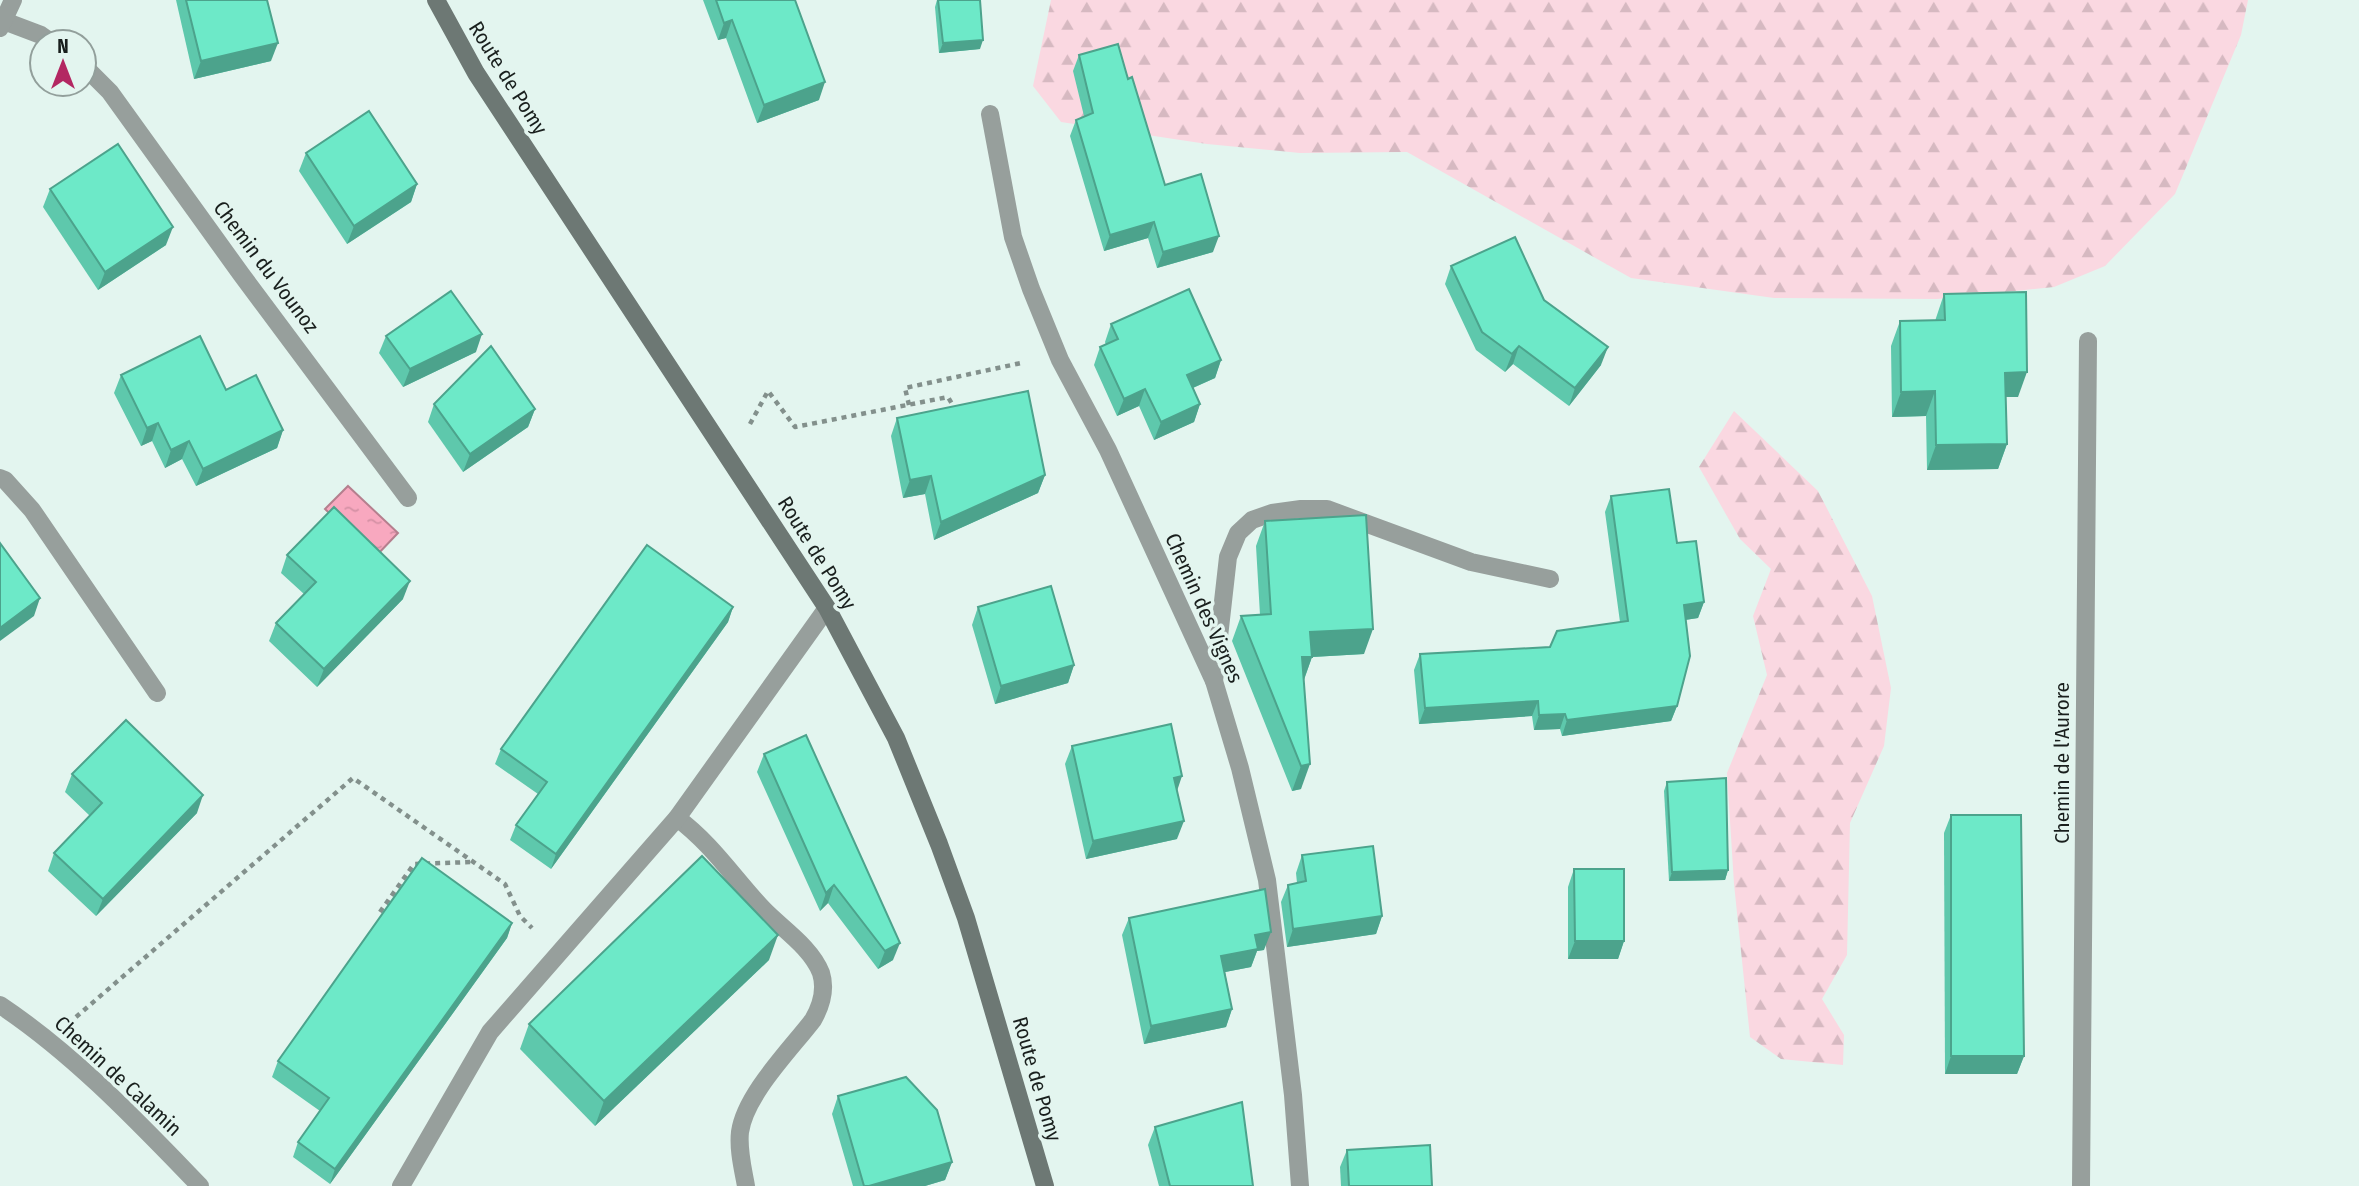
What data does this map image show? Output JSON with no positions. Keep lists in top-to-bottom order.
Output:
{
  "streets": {
    "main road": ["Route de Pomy"],
    "street": [
      "Chemin du Vounoz",
      "Chemin des Vignes",
      "Chemin de l'Aurore",
      "Chemin de Calamin"
    ]
  },
  "north": "top"
}
